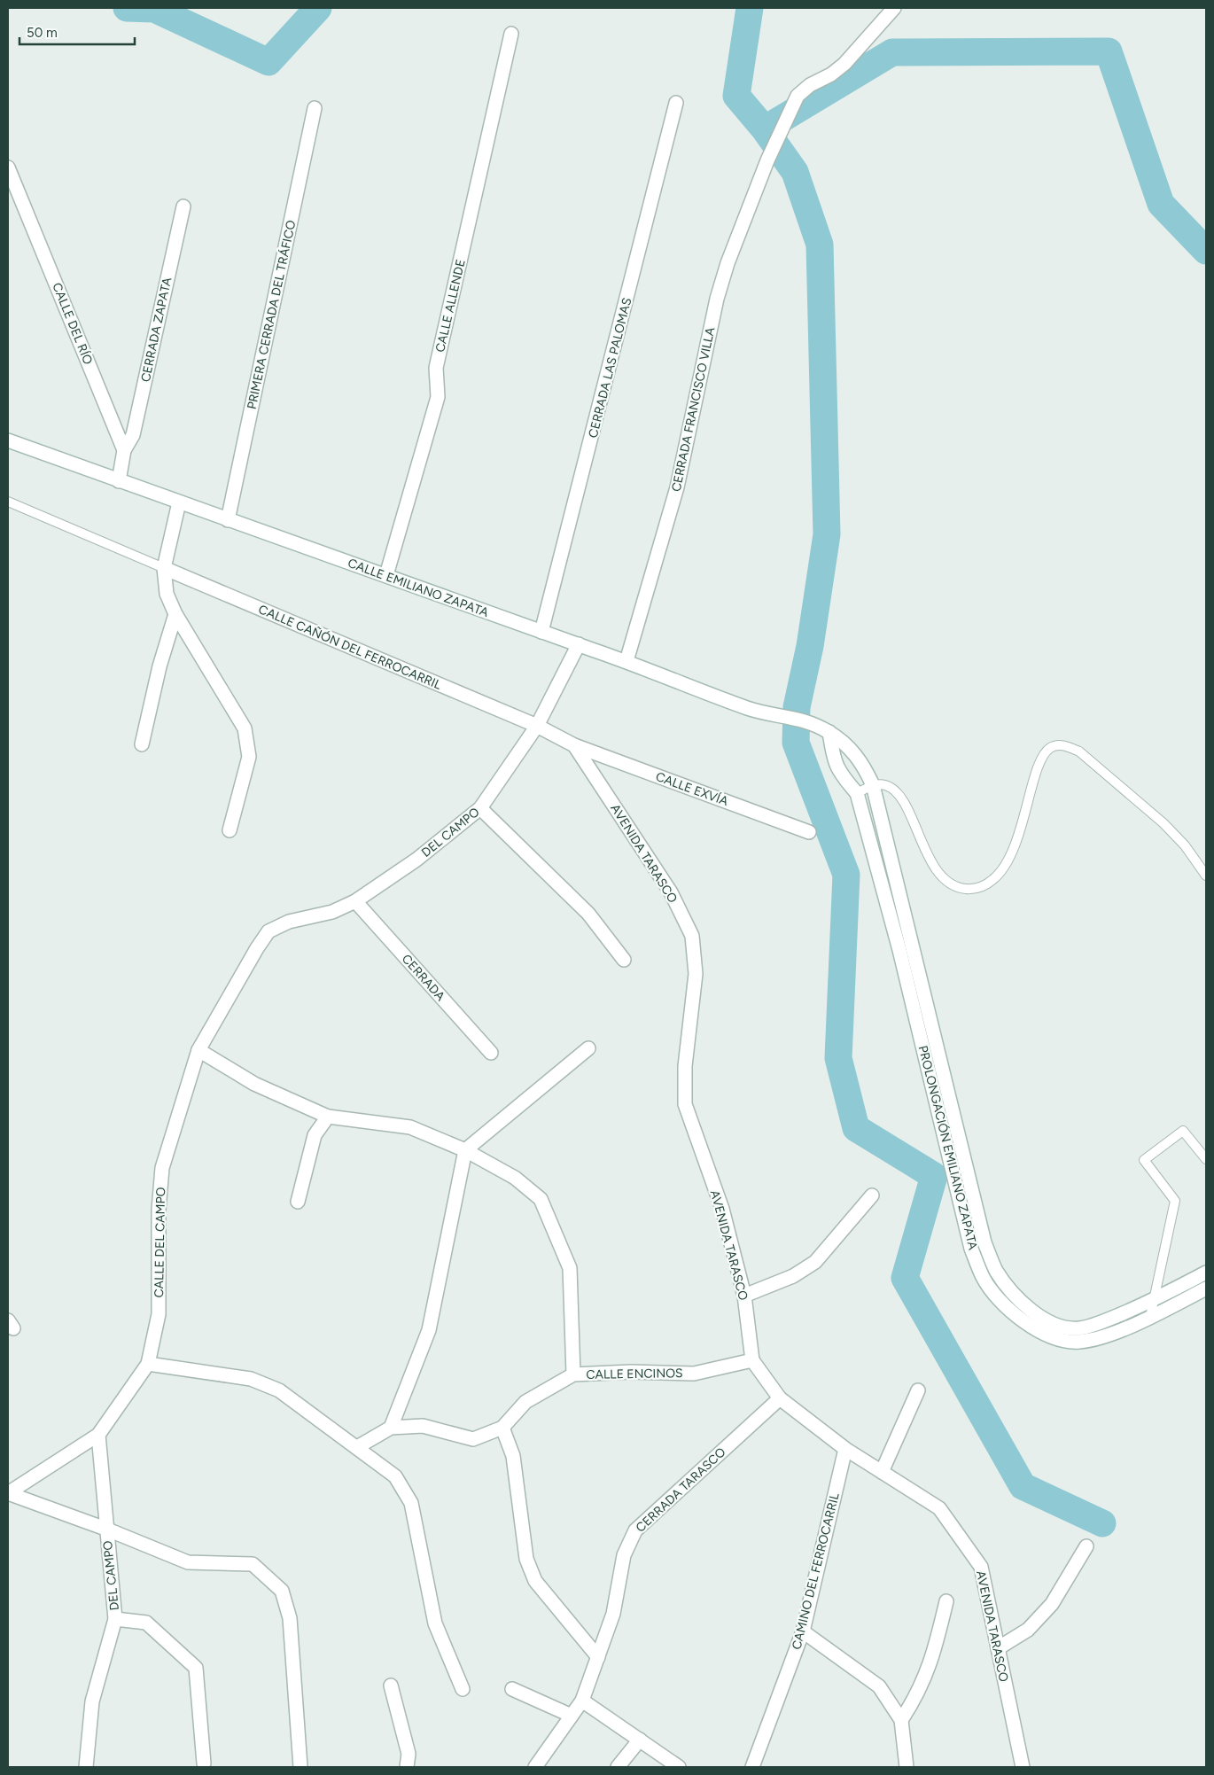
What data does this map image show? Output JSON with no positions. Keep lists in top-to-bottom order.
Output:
{
  "streets": {
    "street": [
      "CALLE ALLENDE",
      "PRIMERA CERRADA DEL TRÁFICO",
      "CALLE DEL RÍO",
      "CERRADA ZAPATA",
      "CERRADA LAS PALOMAS",
      "CERRADA FRANCISCO VILLA",
      "CALLE EMILIANO ZAPATA",
      "CALLE CAÑÓN DEL FERROCARRIL",
      "CALLE EXVÍA",
      "DEL CAMPO",
      "AVENIDA TARASCO",
      "CERRADA",
      "PROLONGACIÓN EMILIANO ZAPATA",
      "CALLE DEL CAMPO",
      "CALLE ENCINOS",
      "CERRADA TARASCO",
      "CAMINO DEL FERROCARRIL"
    ]
  },
  "crossings": [
    ["CALLE ALLENDE", "CALLE EMILIANO ZAPATA"],
    ["PRIMERA CERRADA DEL TRÁFICO", "CALLE EMILIANO ZAPATA"],
    ["CALLE DEL RÍO", "CERRADA ZAPATA"],
    ["CERRADA LAS PALOMAS", "CALLE EMILIANO ZAPATA"],
    ["CERRADA FRANCISCO VILLA", "CALLE EMILIANO ZAPATA"],
    ["CALLE EMILIANO ZAPATA", "DEL CAMPO"],
    ["CALLE EMILIANO ZAPATA", "PROLONGACIÓN EMILIANO ZAPATA"],
    ["CALLE CAÑÓN DEL FERROCARRIL", "DEL CAMPO"],
    ["CALLE CAÑÓN DEL FERROCARRIL", "AVENIDA TARASCO"],
    ["CALLE EXVÍA", "AVENIDA TARASCO"],
    ["DEL CAMPO", "AVENIDA TARASCO"],
    ["DEL CAMPO", "CERRADA"],
    ["DEL CAMPO", "CALLE DEL CAMPO"],
    ["AVENIDA TARASCO", "CALLE ENCINOS"],
    ["AVENIDA TARASCO", "CERRADA TARASCO"],
    ["AVENIDA TARASCO", "CAMINO DEL FERROCARRIL"]
  ],
  "scale_bar": "50 m"
}
